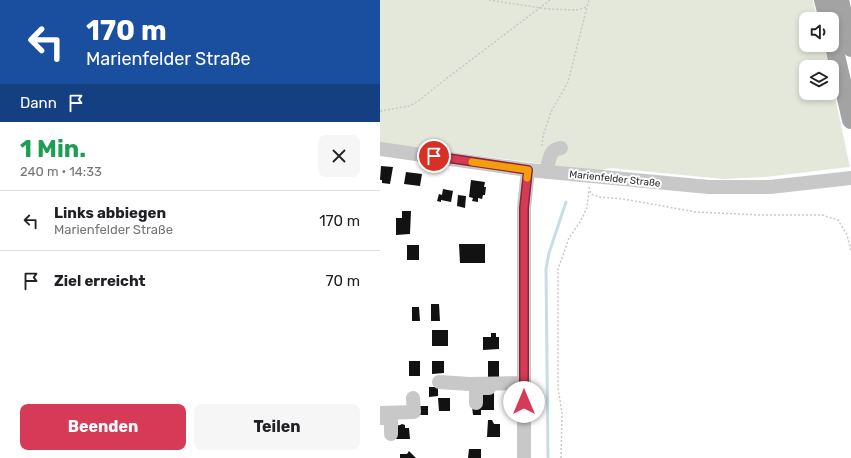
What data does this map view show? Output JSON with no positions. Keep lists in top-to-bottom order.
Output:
{
  "streets": {
    "street": ["Marienfelder Straße"]
  },
  "page": {
    "turn": ["170 m", "Marienfelder Straße"],
    "then": "Dann",
    "heading": ["1 Min.", "240 m · 14:33"],
    "list": [
      {
        "name": "Links abbiegen",
        "note": "Marienfelder Straße",
        "value": "170 m"
      },
      {
        "name": "Ziel erreicht",
        "value": "70 m"
      }
    ],
    "buttons": ["Beenden", "Teilen"]
  }
}
